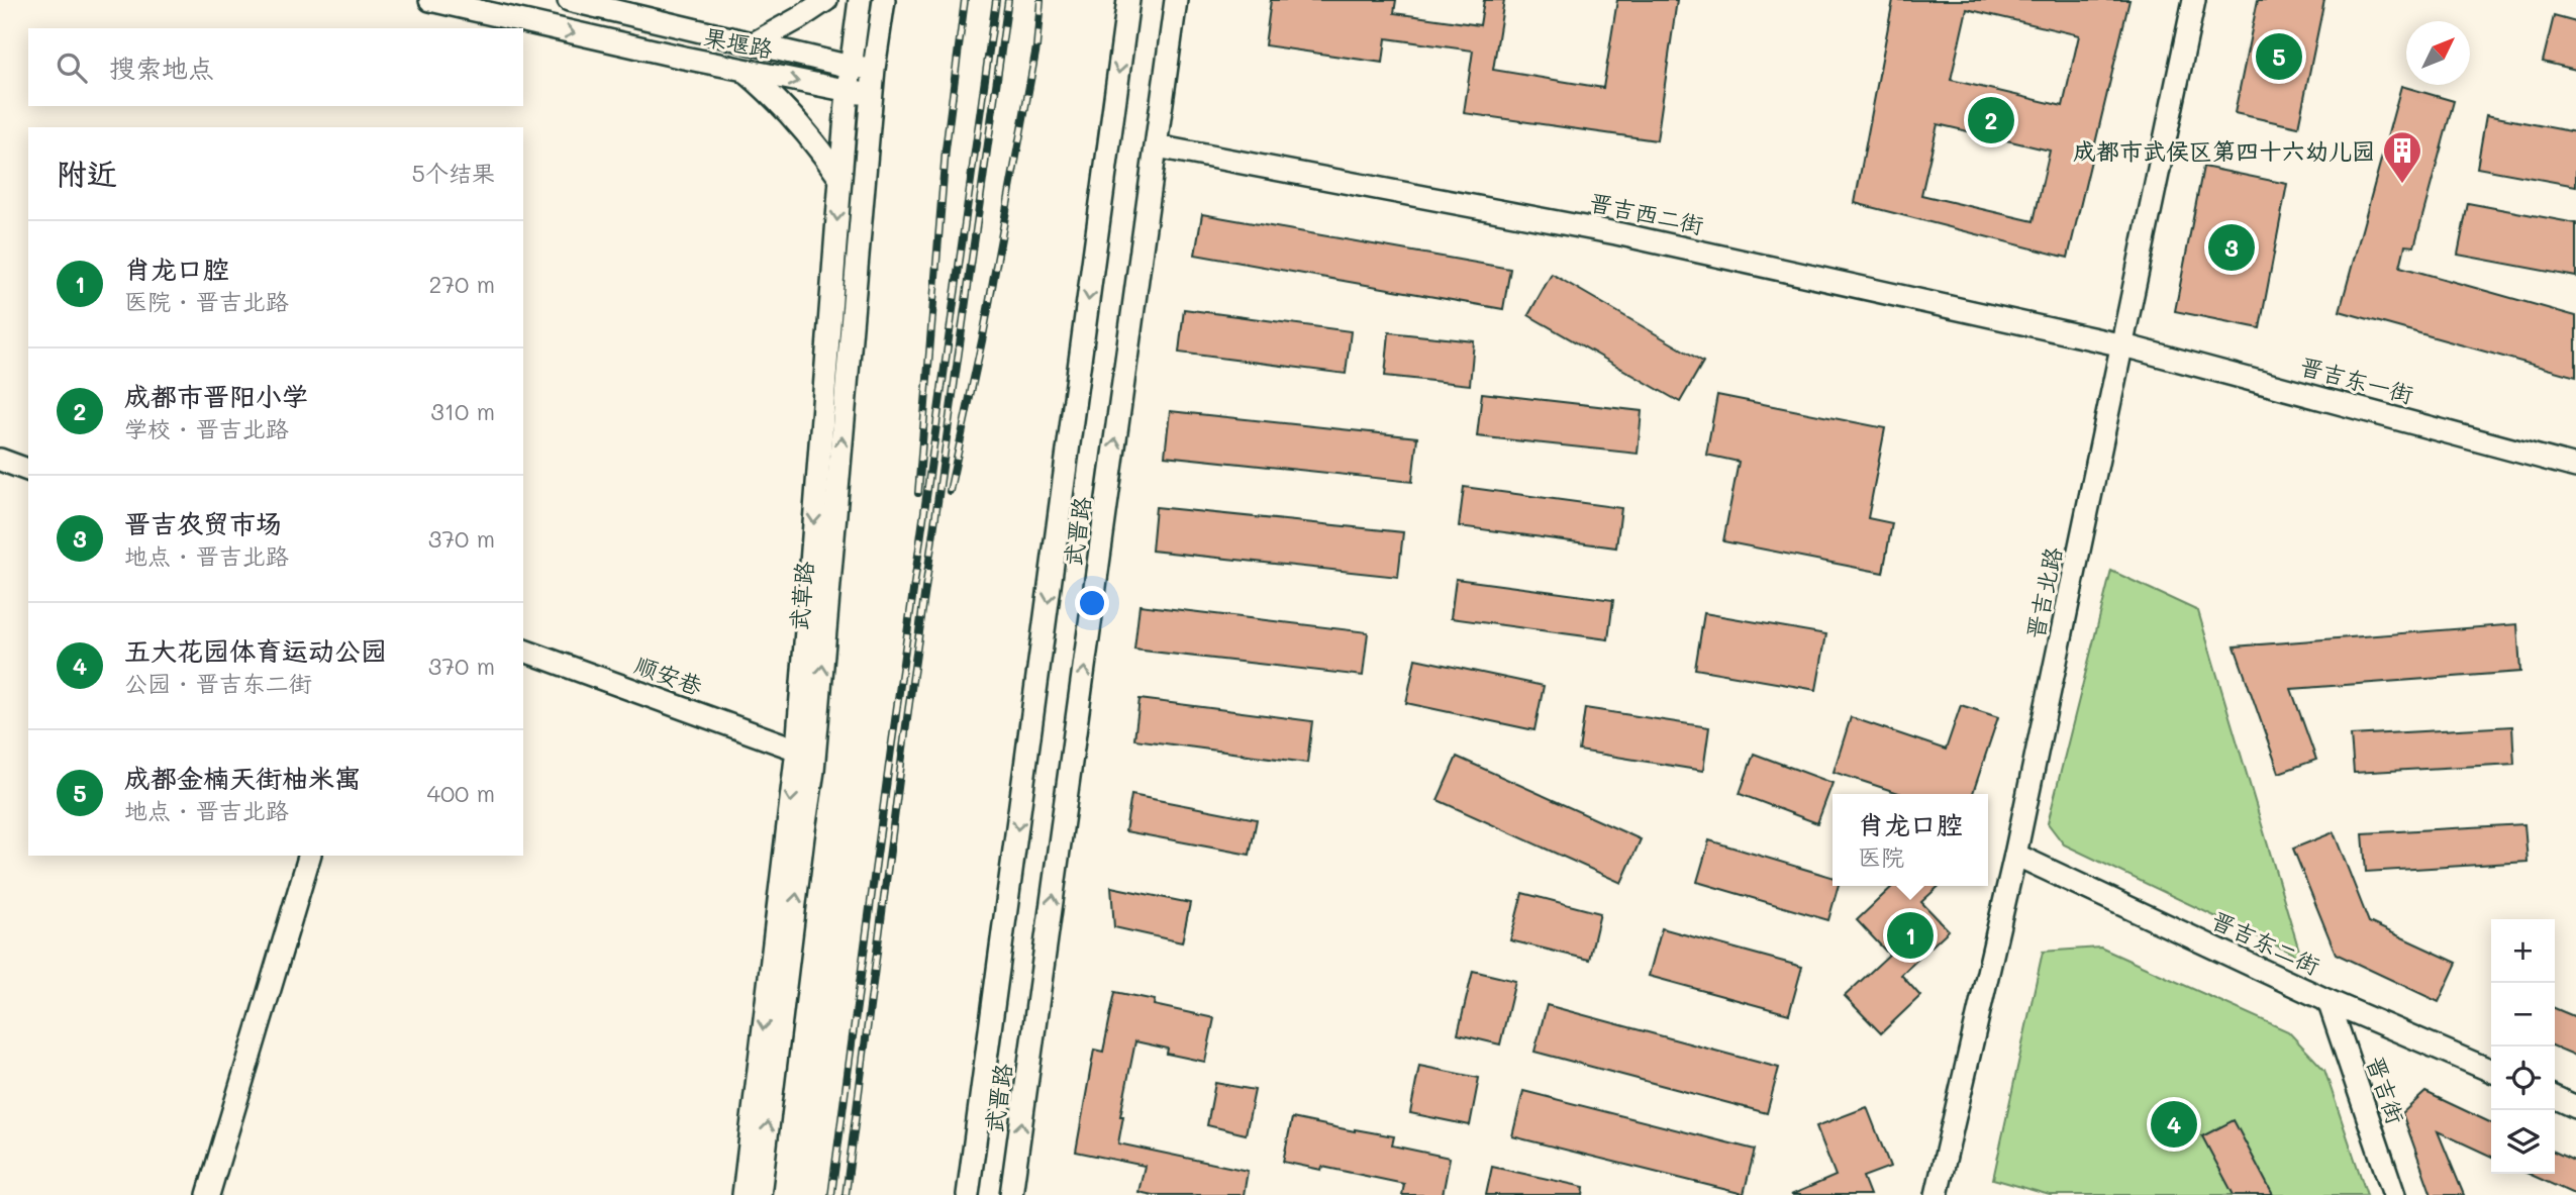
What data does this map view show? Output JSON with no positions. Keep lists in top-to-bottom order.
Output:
{
  "streets": {
    "street": [
      "果堰路",
      "晋吉西二街",
      "晋吉东一街",
      "武晋路",
      "晋吉北路",
      "武草路",
      "顺安巷",
      "晋吉东二街",
      "晋吉街"
    ]
  },
  "crossings": [
    ["果堰路", "武草路"],
    ["晋吉西二街", "晋吉东一街"],
    ["晋吉西二街", "武晋路"],
    ["晋吉西二街", "晋吉北路"],
    ["晋吉东一街", "晋吉北路"],
    ["晋吉北路", "晋吉东二街"],
    ["武草路", "顺安巷"],
    ["晋吉东二街", "晋吉街"]
  ],
  "places": {
    "building": ["成都市武侯区第四十六幼儿园"]
  },
  "north": "top right",
  "page": {
    "search": "搜索地点",
    "pins": [
      "5",
      "2",
      "3",
      "1",
      "4"
    ],
    "heading": ["附近", "5个结果"],
    "list": [
      {
        "mark": "1",
        "name": "肖龙口腔",
        "note": "医院 · 晋吉北路",
        "value": "270 m"
      },
      {
        "mark": "2",
        "name": "成都市晋阳小学",
        "note": "学校 · 晋吉北路",
        "value": "310 m"
      },
      {
        "mark": "3",
        "name": "晋吉农贸市场",
        "note": "地点 · 晋吉北路",
        "value": "370 m"
      },
      {
        "mark": "4",
        "name": "五大花园体育运动公园",
        "note": "公园 · 晋吉东二街",
        "value": "370 m"
      },
      {
        "mark": "5",
        "name": "成都金楠天街柚米寓",
        "note": "地点 · 晋吉北路",
        "value": "400 m"
      }
    ],
    "popup": ["肖龙口腔", "医院"],
    "map_buttons": ["+", "−"]
  }
}
